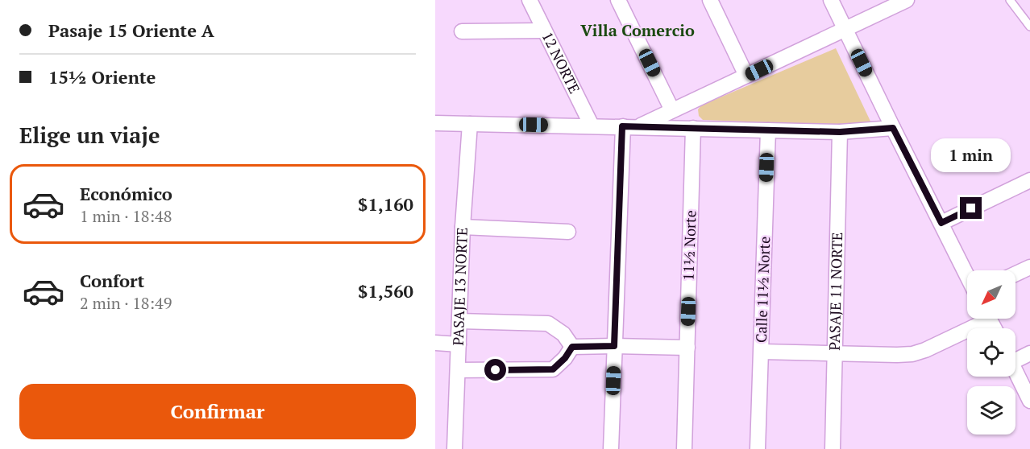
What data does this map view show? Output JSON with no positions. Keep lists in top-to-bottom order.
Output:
{
  "streets": {
    "street": [
      "12 NORTE",
      "11½ Norte",
      "PASAJE 13 NORTE",
      "Calle 11½ Norte",
      "PASAJE 11 NORTE"
    ]
  },
  "districts": ["Villa Comercio"],
  "north": "bottom left",
  "page": {
    "banner": ["Pasaje 15 Oriente A", "15½ Oriente"],
    "heading": "Elige un viaje",
    "bubble": "1 min",
    "list": [
      {
        "name": "Económico",
        "note": "1 min · 18:48",
        "value": "$1,160"
      },
      {
        "name": "Confort",
        "note": "2 min · 18:49",
        "value": "$1,560"
      }
    ],
    "buttons": "Confirmar"
  }
}
